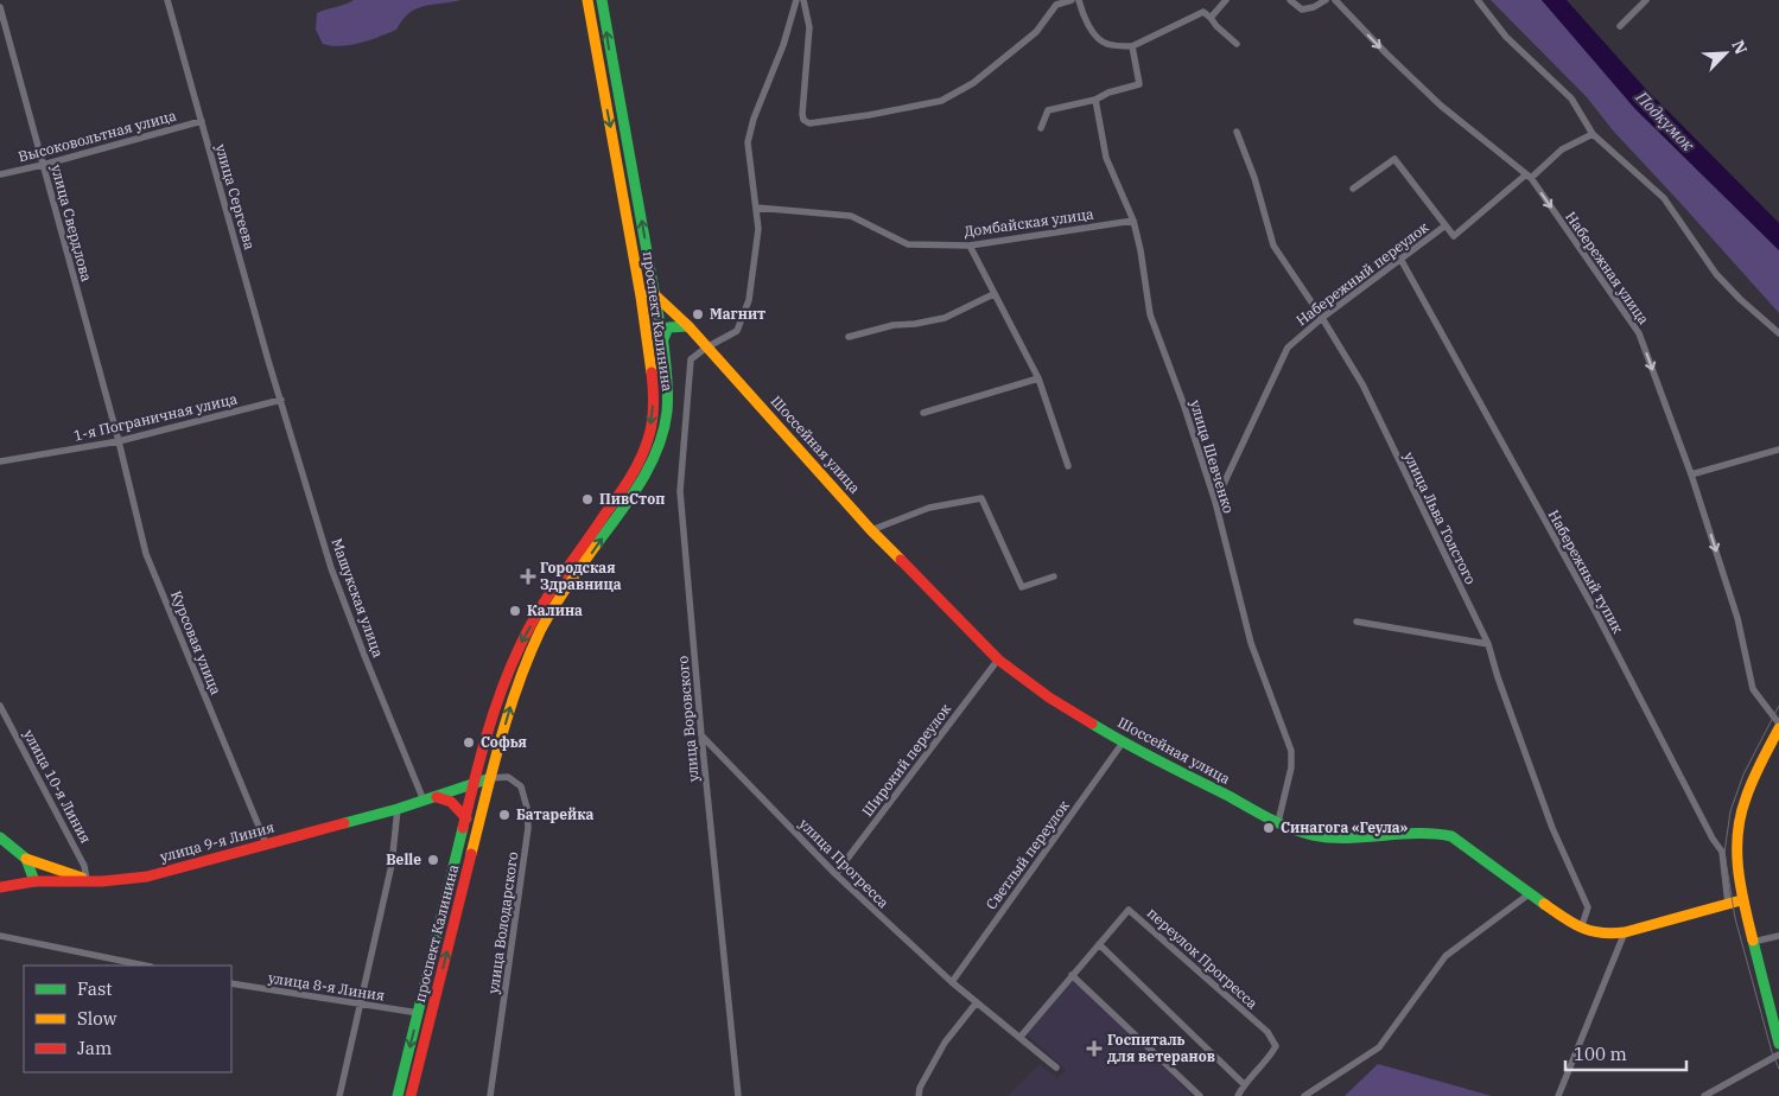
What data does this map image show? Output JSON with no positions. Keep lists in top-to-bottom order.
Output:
{
  "streets": {
    "main road": ["проспект Калинина", "Шоссейная улица", "улица 9-я Линия"],
    "street": [
      "Высоковольтная улица",
      "улица Сергеева",
      "улица Свердлова",
      "Домбайская улица",
      "Набережная улица",
      "Набережный переулок",
      "1-я Пограничная улица",
      "улица Шевченко",
      "улица Льва Толстого",
      "Набережный тупик",
      "Машукская улица",
      "Курсовая улица",
      "улица Воровского",
      "Широкий переулок",
      "улица 10-я Линия",
      "Светлый переулок",
      "улица Прогресса",
      "улица Володарского",
      "переулок Прогресса",
      "улица 8-я Линия"
    ]
  },
  "crossings": [
    ["Высоковольтная улица", "улица Сергеева"],
    ["Высоковольтная улица", "улица Свердлова"],
    ["улица Сергеева", "1-я Пограничная улица"],
    ["улица Сергеева", "Машукская улица"],
    ["улица Свердлова", "1-я Пограничная улица"],
    ["улица Свердлова", "Курсовая улица"],
    ["Домбайская улица", "улица Шевченко"],
    ["Набережная улица", "Набережный переулок"],
    ["Набережный переулок", "улица Шевченко"],
    ["Набережный переулок", "улица Льва Толстого"],
    ["Набережный переулок", "Набережный тупик"],
    ["проспект Калинина", "Шоссейная улица"],
    ["проспект Калинина", "улица 9-я Линия"],
    ["проспект Калинина", "улица Володарского"],
    ["проспект Калинина", "улица 8-я Линия"],
    ["1-я Пограничная улица", "Машукская улица"],
    ["1-я Пограничная улица", "Курсовая улица"],
    ["Шоссейная улица", "улица Шевченко"],
    ["Шоссейная улица", "улица Льва Толстого"],
    ["Шоссейная улица", "Набережный тупик"],
    ["Шоссейная улица", "улица Воровского"],
    ["Шоссейная улица", "Широкий переулок"],
    ["Шоссейная улица", "Светлый переулок"],
    ["Машукская улица", "улица 9-я Линия"],
    ["Курсовая улица", "улица 9-я Линия"],
    ["улица Воровского", "улица Прогресса"],
    ["Широкий переулок", "улица Прогресса"],
    ["улица 10-я Линия", "улица 9-я Линия"],
    ["Светлый переулок", "улица Прогресса"],
    ["улица Прогресса", "переулок Прогресса"]
  ],
  "one_way": ["Набережная улица"],
  "water": ["Подкумок"],
  "places": {
    "other": [
      "Магнит",
      "ПивСтоп",
      "Калина",
      "Софья",
      "Батарейка",
      "Синагога «Геула»",
      "Belle"
    ],
    "health": ["Городская Здравница", "Госпиталь для ветеранов"]
  },
  "legend": ["Fast", "Slow", "Jam"],
  "scale_bar": "100 m",
  "north": "top right"
}
